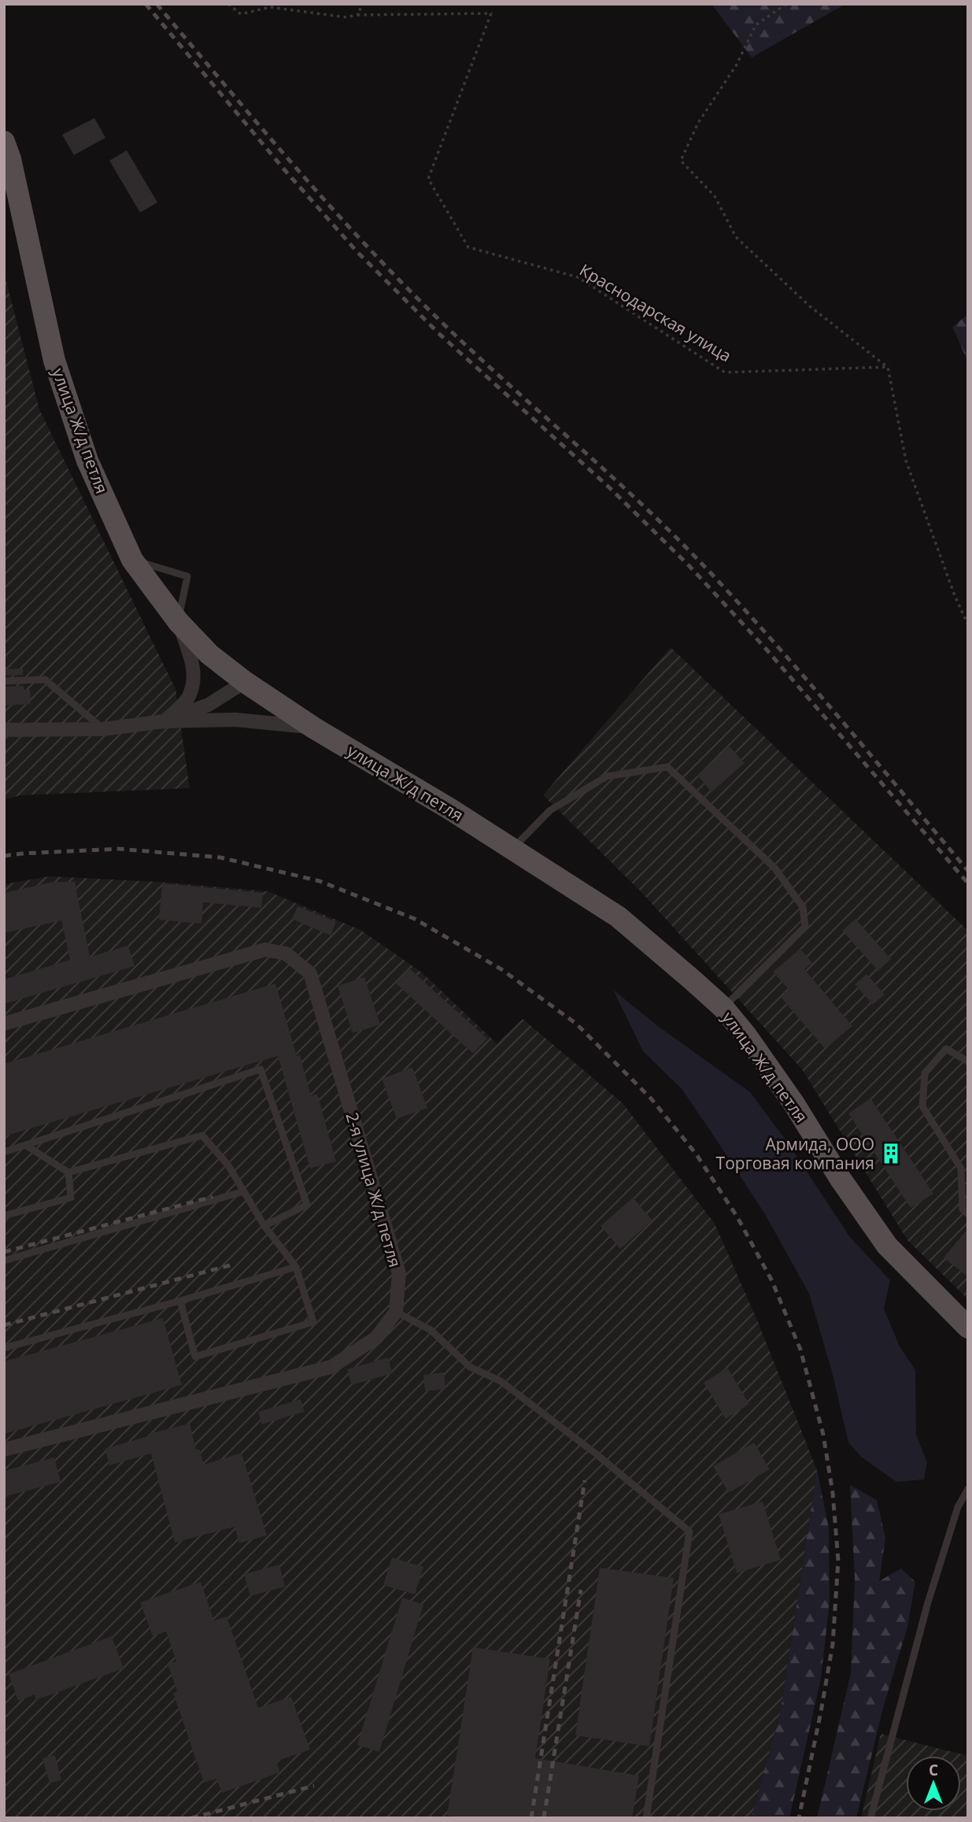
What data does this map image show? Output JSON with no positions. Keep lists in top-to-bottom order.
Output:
{
  "streets": {
    "main road": ["улица Ж/д петля"],
    "street": ["2-я улица Ж/д петля"],
    "path": ["Краснодарская улица"]
  },
  "places": {
    "building": ["Армида, ООО Торговая компания"]
  },
  "north": "top"
}
